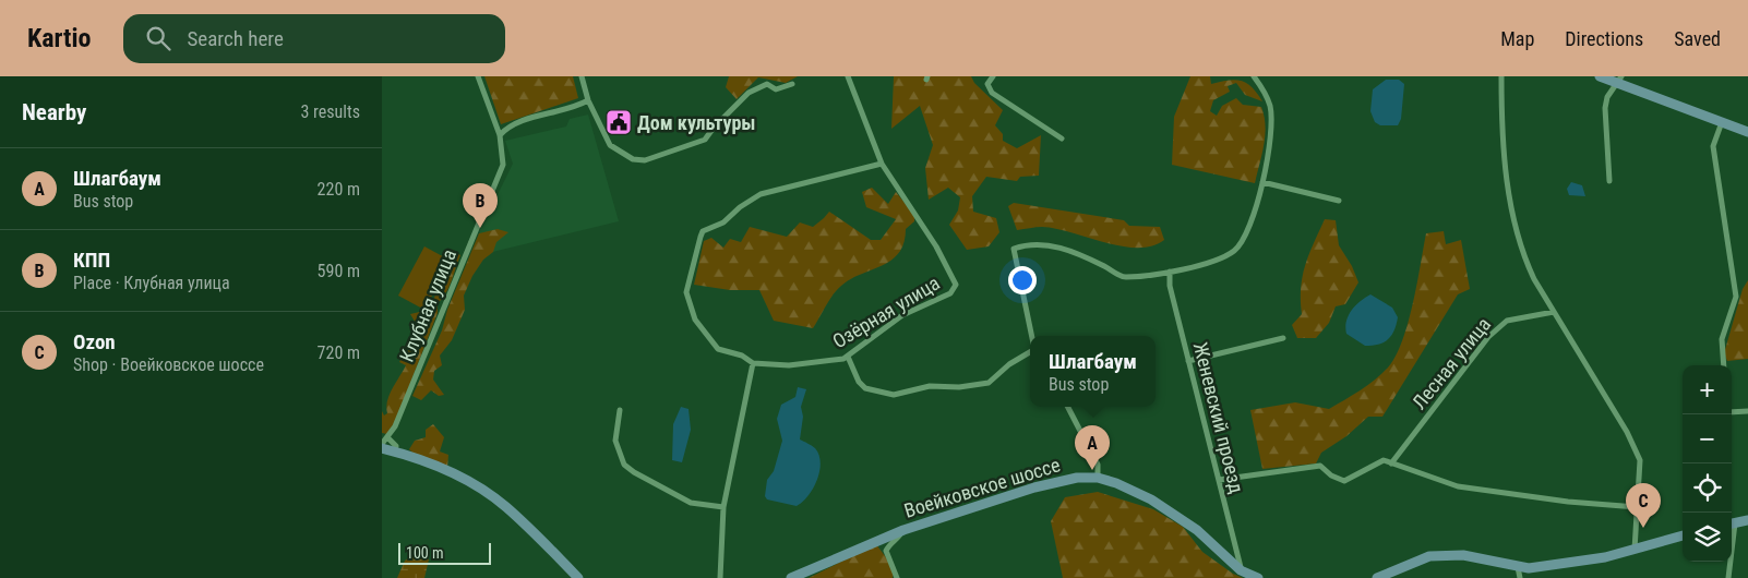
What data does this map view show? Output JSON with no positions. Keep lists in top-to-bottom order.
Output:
{
  "streets": {
    "street": [
      "Клубная улица",
      "Озёрная улица",
      "Лесная улица",
      "Женевский проезд",
      "Воейковское шоссе"
    ]
  },
  "crossings": [
    ["Женевский проезд", "Воейковское шоссе"]
  ],
  "places": {
    "public building": ["Дом культуры"]
  },
  "scale_bar": "100 m",
  "page": {
    "header": "Kartio",
    "search": "Search here",
    "nav": ["Map", "Directions", "Saved"],
    "heading": ["Nearby", "3 results"],
    "list": [
      {
        "mark": "A",
        "name": "Шлагбаум",
        "note": "Bus stop",
        "value": "220 m"
      },
      {
        "mark": "B",
        "name": "КПП",
        "note": "Place · Клубная улица",
        "value": "590 m"
      },
      {
        "mark": "C",
        "name": "Ozon",
        "note": "Shop · Воейковское шоссе",
        "value": "720 m"
      }
    ],
    "pins": ["B", "A", "C"],
    "popup": ["Шлагбаум", "Bus stop"],
    "map_buttons": ["+", "−"],
    "scale": "100 m"
  }
}
